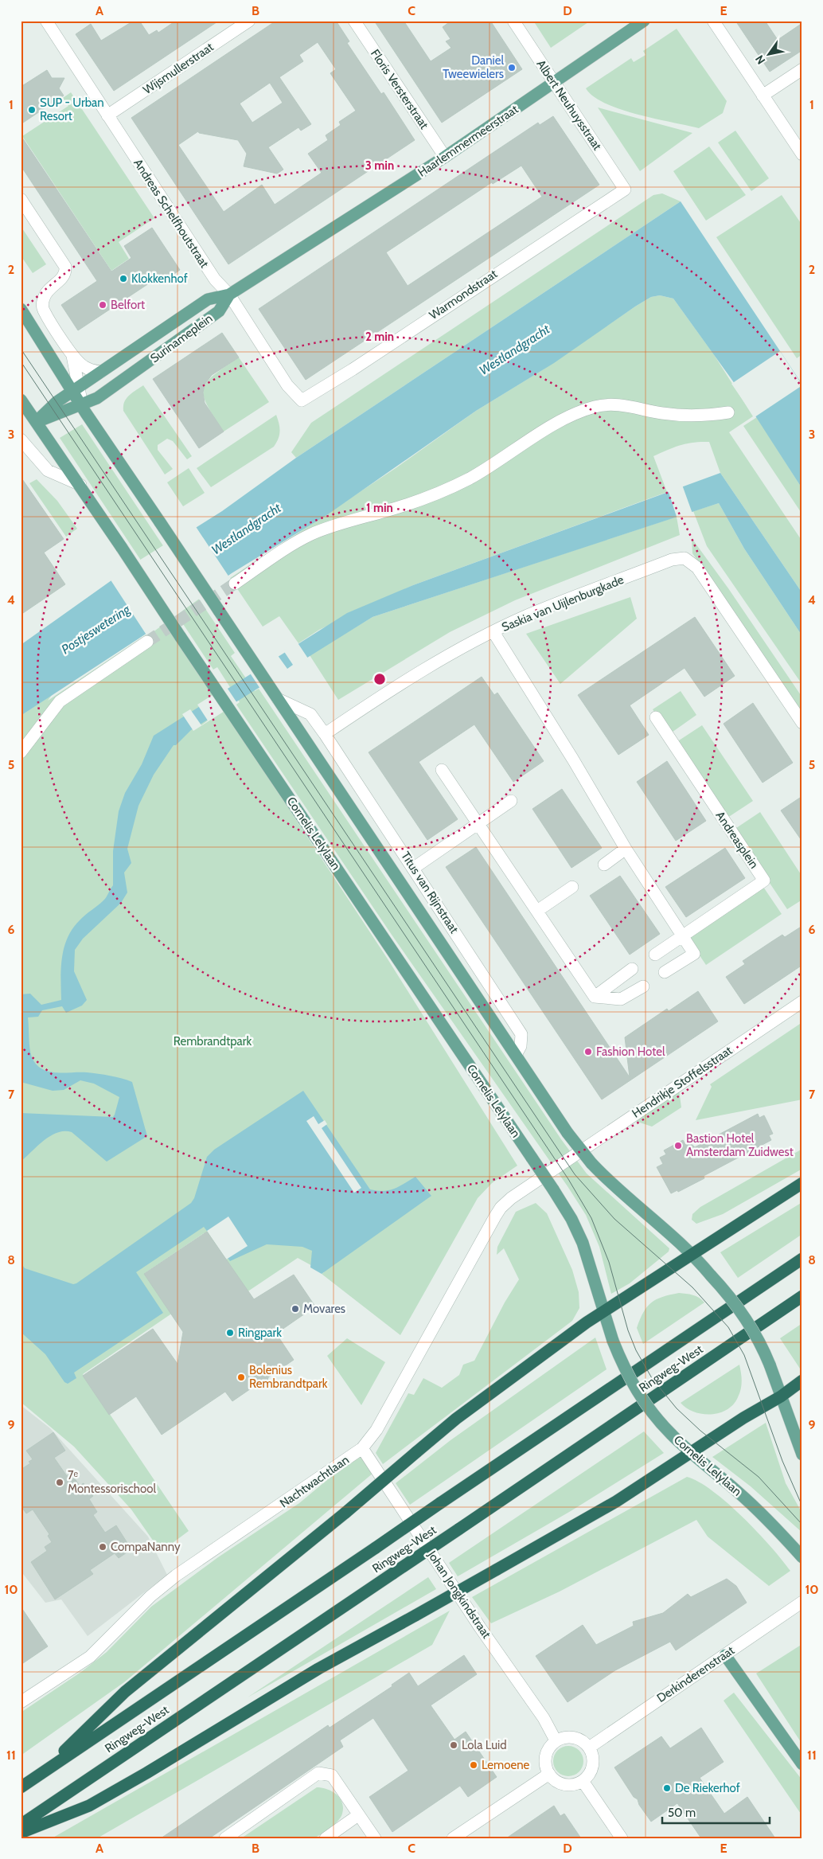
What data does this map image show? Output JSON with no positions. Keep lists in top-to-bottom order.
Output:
{
  "streets": {
    "highway": ["Ringweg-West"],
    "main road": ["Haarlemmermeerstraat", "Surinameplein", "Cornelis Lelylaan"],
    "street": [
      "Wijsmullerstraat",
      "Floris Versterstraat",
      "Albert Neuhuysstraat",
      "Andreas Schelfhoutstraat",
      "Warmondstraat",
      "Saskia van Uijlenburgkade",
      "Andreasplein",
      "Titus van Rijnstraat",
      "Hendrikje Stoffelsstraat",
      "Nachtwachtlaan",
      "Johan Jongkindstraat",
      "Derkinderenstraat"
    ]
  },
  "crossings": [
    ["Wijsmullerstraat", "Andreas Schelfhoutstraat"],
    ["Floris Versterstraat", "Haarlemmermeerstraat"],
    ["Albert Neuhuysstraat", "Haarlemmermeerstraat"],
    ["Albert Neuhuysstraat", "Warmondstraat"],
    ["Haarlemmermeerstraat", "Andreas Schelfhoutstraat"],
    ["Haarlemmermeerstraat", "Surinameplein"],
    ["Andreas Schelfhoutstraat", "Warmondstraat"],
    ["Andreas Schelfhoutstraat", "Surinameplein"],
    ["Saskia van Uijlenburgkade", "Titus van Rijnstraat"],
    ["Hendrikje Stoffelsstraat", "Nachtwachtlaan"],
    ["Nachtwachtlaan", "Johan Jongkindstraat"],
    ["Johan Jongkindstraat", "Derkinderenstraat"]
  ],
  "water": ["Westlandgracht", "Postjeswetering"],
  "parks": ["Rembrandtpark"],
  "places": [
    "Daniel Tweewielers",
    "SUP - Urban Resort",
    "Klokkenhof",
    "Belfort",
    "Fashion Hotel",
    "Bastion Hotel Amsterdam Zuidwest",
    "Movares",
    "Ringpark",
    "Bolenius Rembrandtpark",
    "7ᵉ Montessorischool",
    "CompaNanny",
    "Lola Luid",
    "Lemoene",
    "De Riekerhof"
  ],
  "scale_bar": "50 m",
  "north": "bottom left",
  "grid": {
    "columns": [
      "A",
      "B",
      "C",
      "D",
      "E"
    ],
    "rows": [
      "1",
      "2",
      "3",
      "4",
      "5",
      "6",
      "7",
      "8",
      "9",
      "10",
      "11"
    ]
  },
  "rings": ["3 min", "2 min", "1 min"]
}
